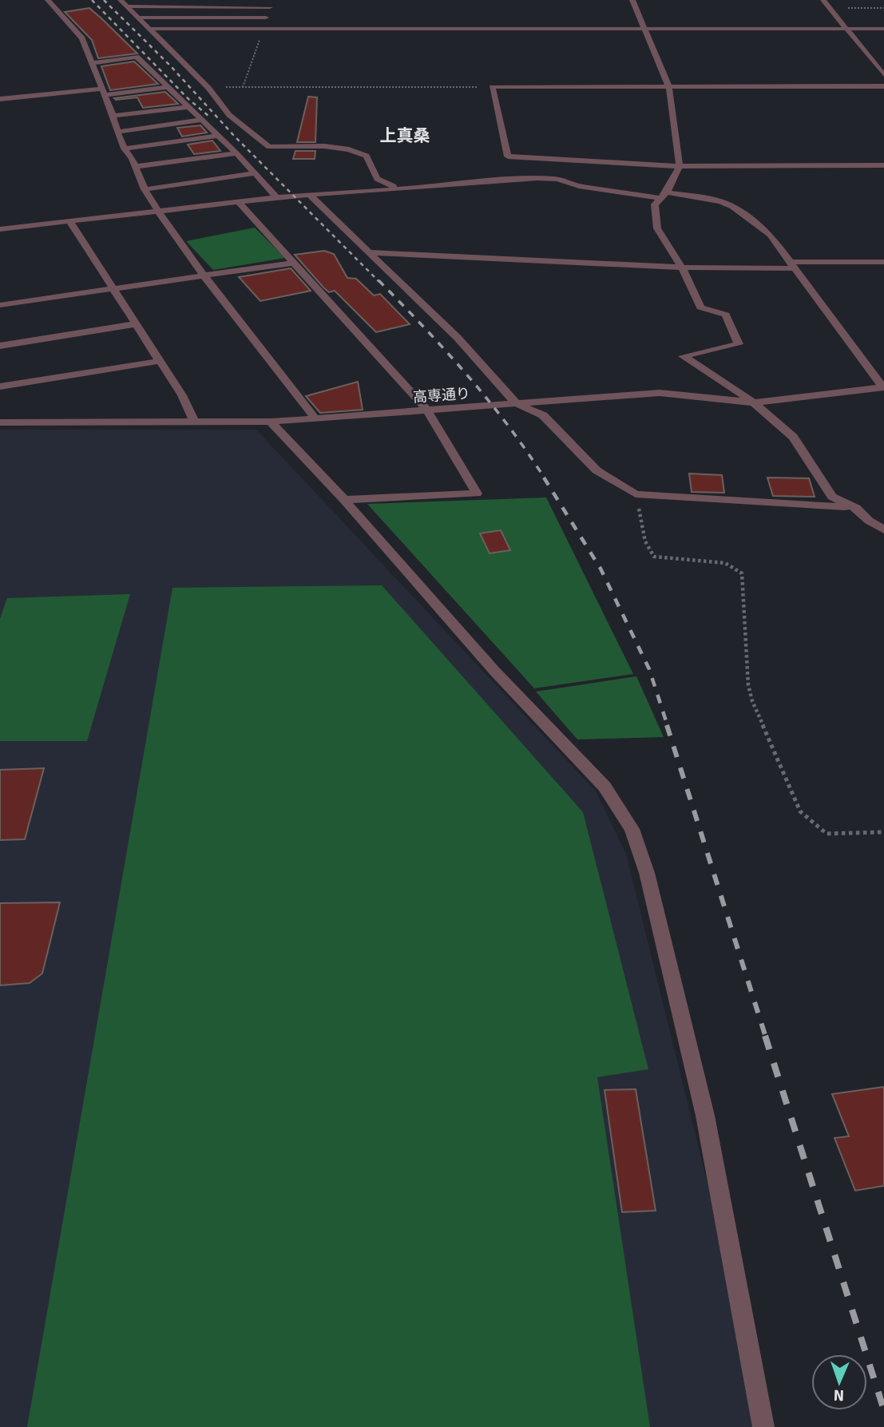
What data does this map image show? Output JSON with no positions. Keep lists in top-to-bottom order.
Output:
{
  "streets": {
    "street": ["高専通り"]
  },
  "districts": ["上真桑"],
  "north": "bottom"
}
